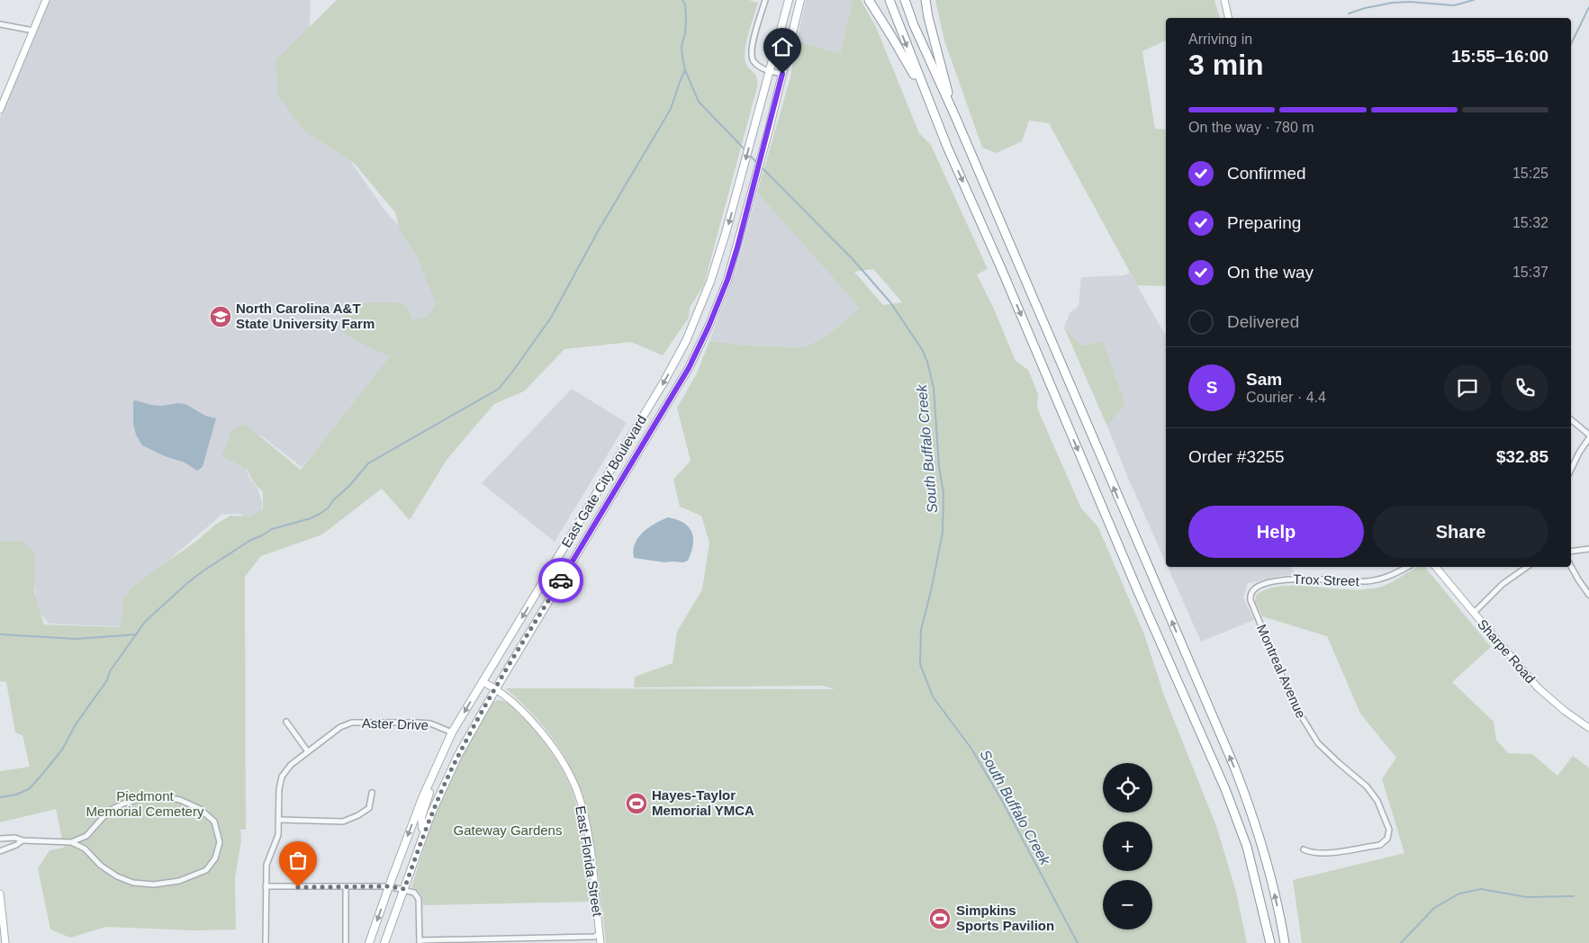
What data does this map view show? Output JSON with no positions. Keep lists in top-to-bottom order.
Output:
{
  "streets": {
    "main road": ["East Gate City Boulevard"],
    "street": [
      "Trox Street",
      "Sharpe Road",
      "Montreal Avenue",
      "Aster Drive",
      "East Florida Street"
    ]
  },
  "crossings": [
    ["East Gate City Boulevard", "Aster Drive"],
    ["East Gate City Boulevard", "East Florida Street"],
    ["Trox Street", "Montreal Avenue"]
  ],
  "water": ["South Buffalo Creek"],
  "parks": ["Piedmont Memorial Cemetery", "Gateway Gardens"],
  "places": {
    "school or university": ["North Carolina A&T State University Farm"],
    "sports": ["Hayes-Taylor Memorial YMCA", "Simpkins Sports Pavilion"]
  },
  "page": {
    "heading": ["3 min", "Arriving in", "15:55–16:00"],
    "panel": [
      "Sam",
      "Courier · 4.4",
      "Order #3255",
      "$32.85"
    ],
    "bar": "On the way · 780 m",
    "list": [
      ["Confirmed", "15:25"],
      ["Preparing", "15:32"],
      ["On the way", "15:37"],
      "Delivered"
    ],
    "round": "S",
    "buttons": ["Help", "Share"],
    "map_buttons": ["+", "−"]
  }
}
